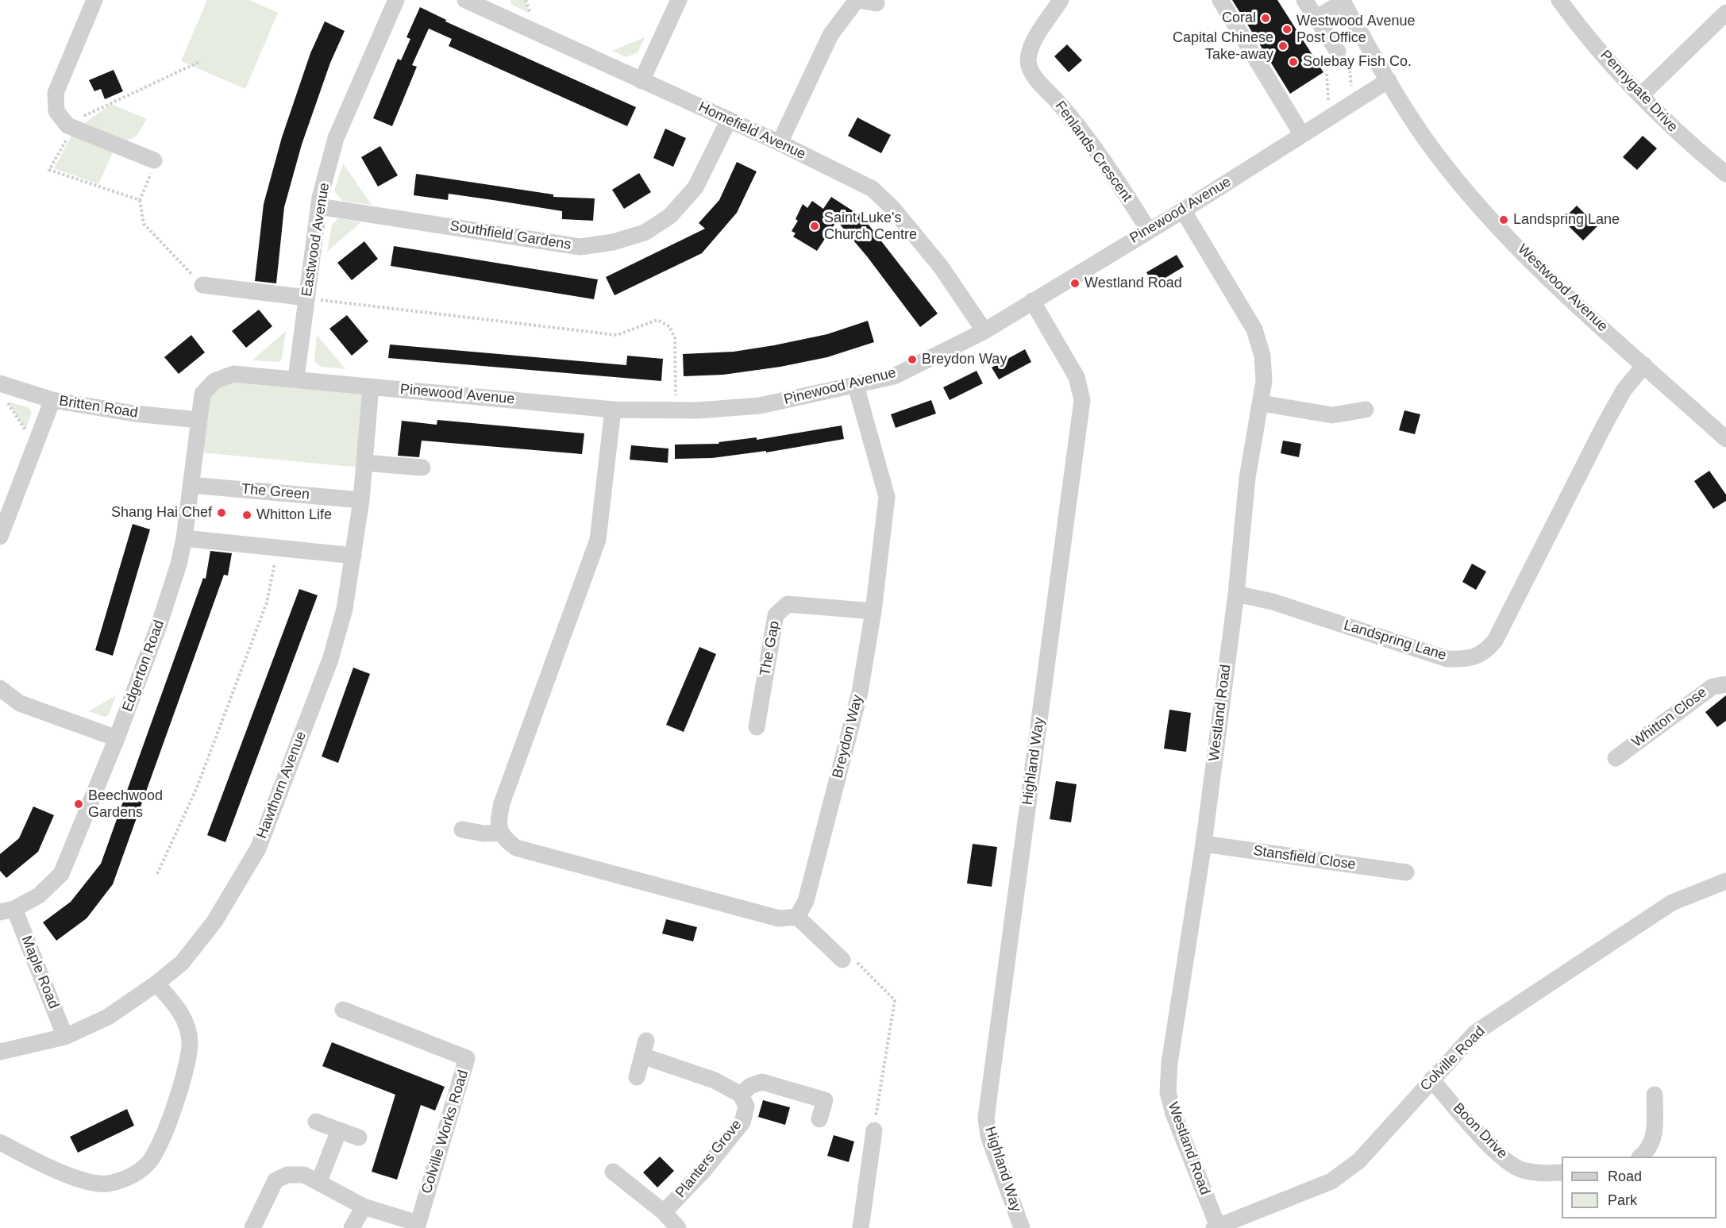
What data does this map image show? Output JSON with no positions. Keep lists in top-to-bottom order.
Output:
{
  "streets": {
    "street": [
      "Pennygate Drive",
      "Homefield Avenue",
      "Fenlands Crescent",
      "Pinewood Avenue",
      "Southfield Gardens",
      "Eastwood Avenue",
      "Westwood Avenue",
      "Britten Road",
      "The Green",
      "Landspring Lane",
      "The Gap",
      "Edgerton Road",
      "Westland Road",
      "Whitton Close",
      "Breydon Way",
      "Highland Way",
      "Hawthorn Avenue",
      "Stansfield Close",
      "Maple Road",
      "Colville Road",
      "Boon Drive",
      "Colville Works Road",
      "Planters Grove"
    ]
  },
  "crossings": [
    ["Homefield Avenue", "Pinewood Avenue"],
    ["Homefield Avenue", "Southfield Gardens"],
    ["Fenlands Crescent", "Pinewood Avenue"],
    ["Pinewood Avenue", "Eastwood Avenue"],
    ["Pinewood Avenue", "Westwood Avenue"],
    ["Pinewood Avenue", "Edgerton Road"],
    ["Pinewood Avenue", "Westland Road"],
    ["Pinewood Avenue", "Breydon Way"],
    ["Pinewood Avenue", "Highland Way"],
    ["Pinewood Avenue", "Hawthorn Avenue"],
    ["Southfield Gardens", "Eastwood Avenue"],
    ["Westwood Avenue", "Landspring Lane"],
    ["Britten Road", "Edgerton Road"],
    ["The Green", "Edgerton Road"],
    ["The Green", "Hawthorn Avenue"],
    ["Landspring Lane", "Westland Road"],
    ["The Gap", "Breydon Way"],
    ["Edgerton Road", "Maple Road"],
    ["Westland Road", "Stansfield Close"],
    ["Westland Road", "Colville Road"],
    ["Hawthorn Avenue", "Maple Road"],
    ["Colville Road", "Boon Drive"]
  ],
  "places": [
    "Coral",
    "Westwood Avenue Post Office",
    "Capital Chinese Take-away",
    "Solebay Fish Co.",
    "Landspring Lane",
    "Saint Luke's Church Centre",
    "Westland Road",
    "Breydon Way",
    "Shang Hai Chef",
    "Whitton Life",
    "Beechwood Gardens"
  ],
  "legend": ["Road", "Park"]
}
